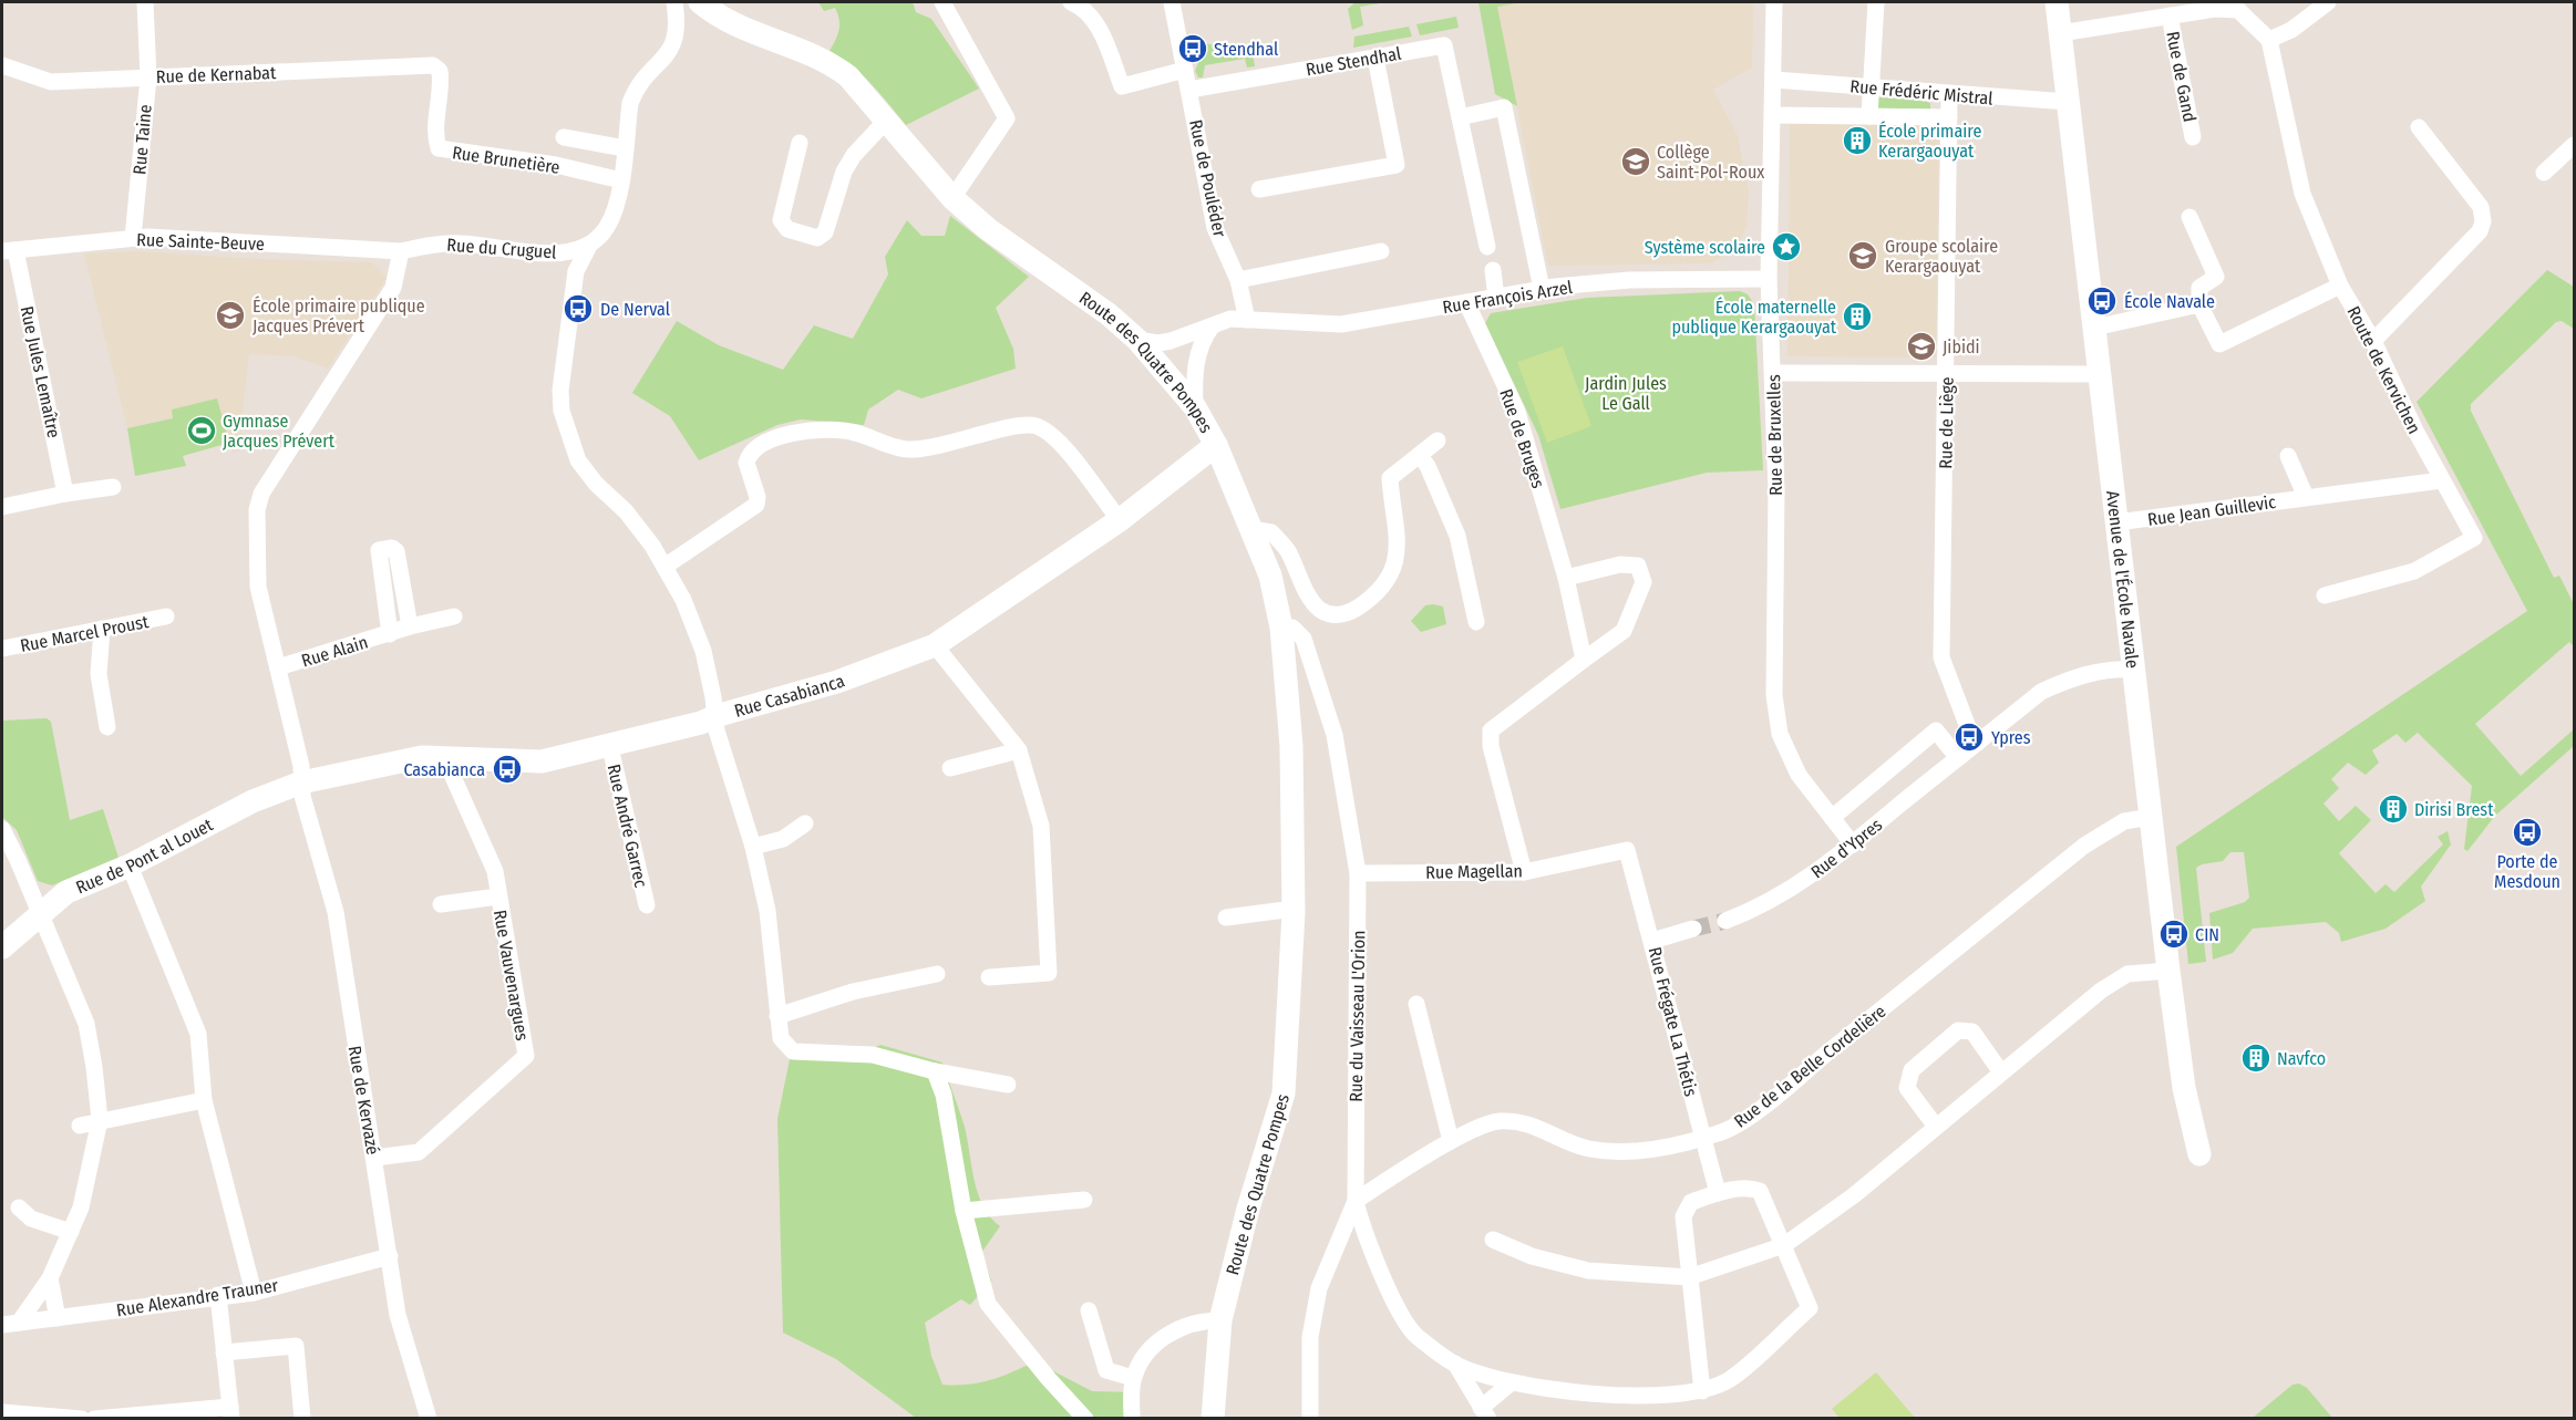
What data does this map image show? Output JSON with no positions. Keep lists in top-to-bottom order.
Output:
{
  "streets": {
    "street": [
      "Rue Stendhal",
      "Rue de Kernabat",
      "Rue de Gand",
      "Rue Frédéric Mistral",
      "Rue Taine",
      "Rue Brunetière",
      "Rue de Pouléder",
      "Rue Sainte-Beuve",
      "Rue du Cruguel",
      "Rue François Arzel",
      "Route des Quatre Pompes",
      "Route de Kervichen",
      "Rue Jules Lemaître",
      "Rue de Liège",
      "Rue de Bruxelles",
      "Rue de Bruges",
      "Rue Jean Guillevic",
      "Avenue de l'École Navale",
      "Rue Marcel Proust",
      "Rue Alain",
      "Rue Casabianca",
      "Rue André Garrec",
      "Rue d'Ypres",
      "Rue de Pont al Louet",
      "Rue Magellan",
      "Rue Vauvenargues",
      "Rue du Vaisseau L'Orion",
      "Rue Frégate La Thétis",
      "Rue de la Belle Cordelière",
      "Rue de Kervazé",
      "Rue Alexandre Trauner"
    ]
  },
  "crossings": [
    ["Rue Stendhal", "Rue de Pouléder"],
    ["Rue de Kernabat", "Rue Taine"],
    ["Rue de Kernabat", "Rue Brunetière"],
    ["Rue Frédéric Mistral", "Rue de Liège"],
    ["Rue Frédéric Mistral", "Rue de Bruxelles"],
    ["Rue Frédéric Mistral", "Avenue de l'École Navale"],
    ["Rue Taine", "Rue Sainte-Beuve"],
    ["Rue de Pouléder", "Rue François Arzel"],
    ["Rue Sainte-Beuve", "Rue du Cruguel"],
    ["Rue Sainte-Beuve", "Rue Jules Lemaître"],
    ["Rue François Arzel", "Rue de Bruxelles"],
    ["Rue François Arzel", "Rue de Bruges"],
    ["Route des Quatre Pompes", "Rue Casabianca"],
    ["Route des Quatre Pompes", "Rue du Vaisseau L'Orion"],
    ["Route de Kervichen", "Rue Jean Guillevic"],
    ["Rue de Liège", "Rue d'Ypres"],
    ["Rue de Bruxelles", "Rue d'Ypres"],
    ["Rue Jean Guillevic", "Avenue de l'École Navale"],
    ["Avenue de l'École Navale", "Rue d'Ypres"],
    ["Avenue de l'École Navale", "Rue de la Belle Cordelière"],
    ["Rue Casabianca", "Rue André Garrec"],
    ["Rue Casabianca", "Rue de Pont al Louet"],
    ["Rue Casabianca", "Rue Vauvenargues"],
    ["Rue Casabianca", "Rue de Kervazé"],
    ["Rue de Pont al Louet", "Rue de Kervazé"],
    ["Rue Magellan", "Rue du Vaisseau L'Orion"],
    ["Rue Magellan", "Rue Frégate La Thétis"],
    ["Rue Vauvenargues", "Rue de Kervazé"],
    ["Rue du Vaisseau L'Orion", "Rue de la Belle Cordelière"],
    ["Rue Frégate La Thétis", "Rue de la Belle Cordelière"],
    ["Rue de Kervazé", "Rue Alexandre Trauner"]
  ],
  "parks": ["Jardin Jules Le Gall"],
  "places": {
    "bus stop": [
      "Stendhal",
      "École Navale",
      "De Nerval",
      "Ypres",
      "Casabianca",
      "Porte de Mesdoun",
      "CIN"
    ],
    "building": [
      "École primaire Kerargaouyat",
      "École maternelle publique Kerargaouyat",
      "Dirisi Brest",
      "Navfco"
    ],
    "school or university": [
      "Collège Saint-Pol-Roux",
      "Groupe scolaire Kerargaouyat",
      "École primaire publique Jacques Prévert",
      "Jibidi"
    ],
    "place": ["Système scolaire"],
    "sports": ["Gymnase Jacques Prévert"]
  }
}
